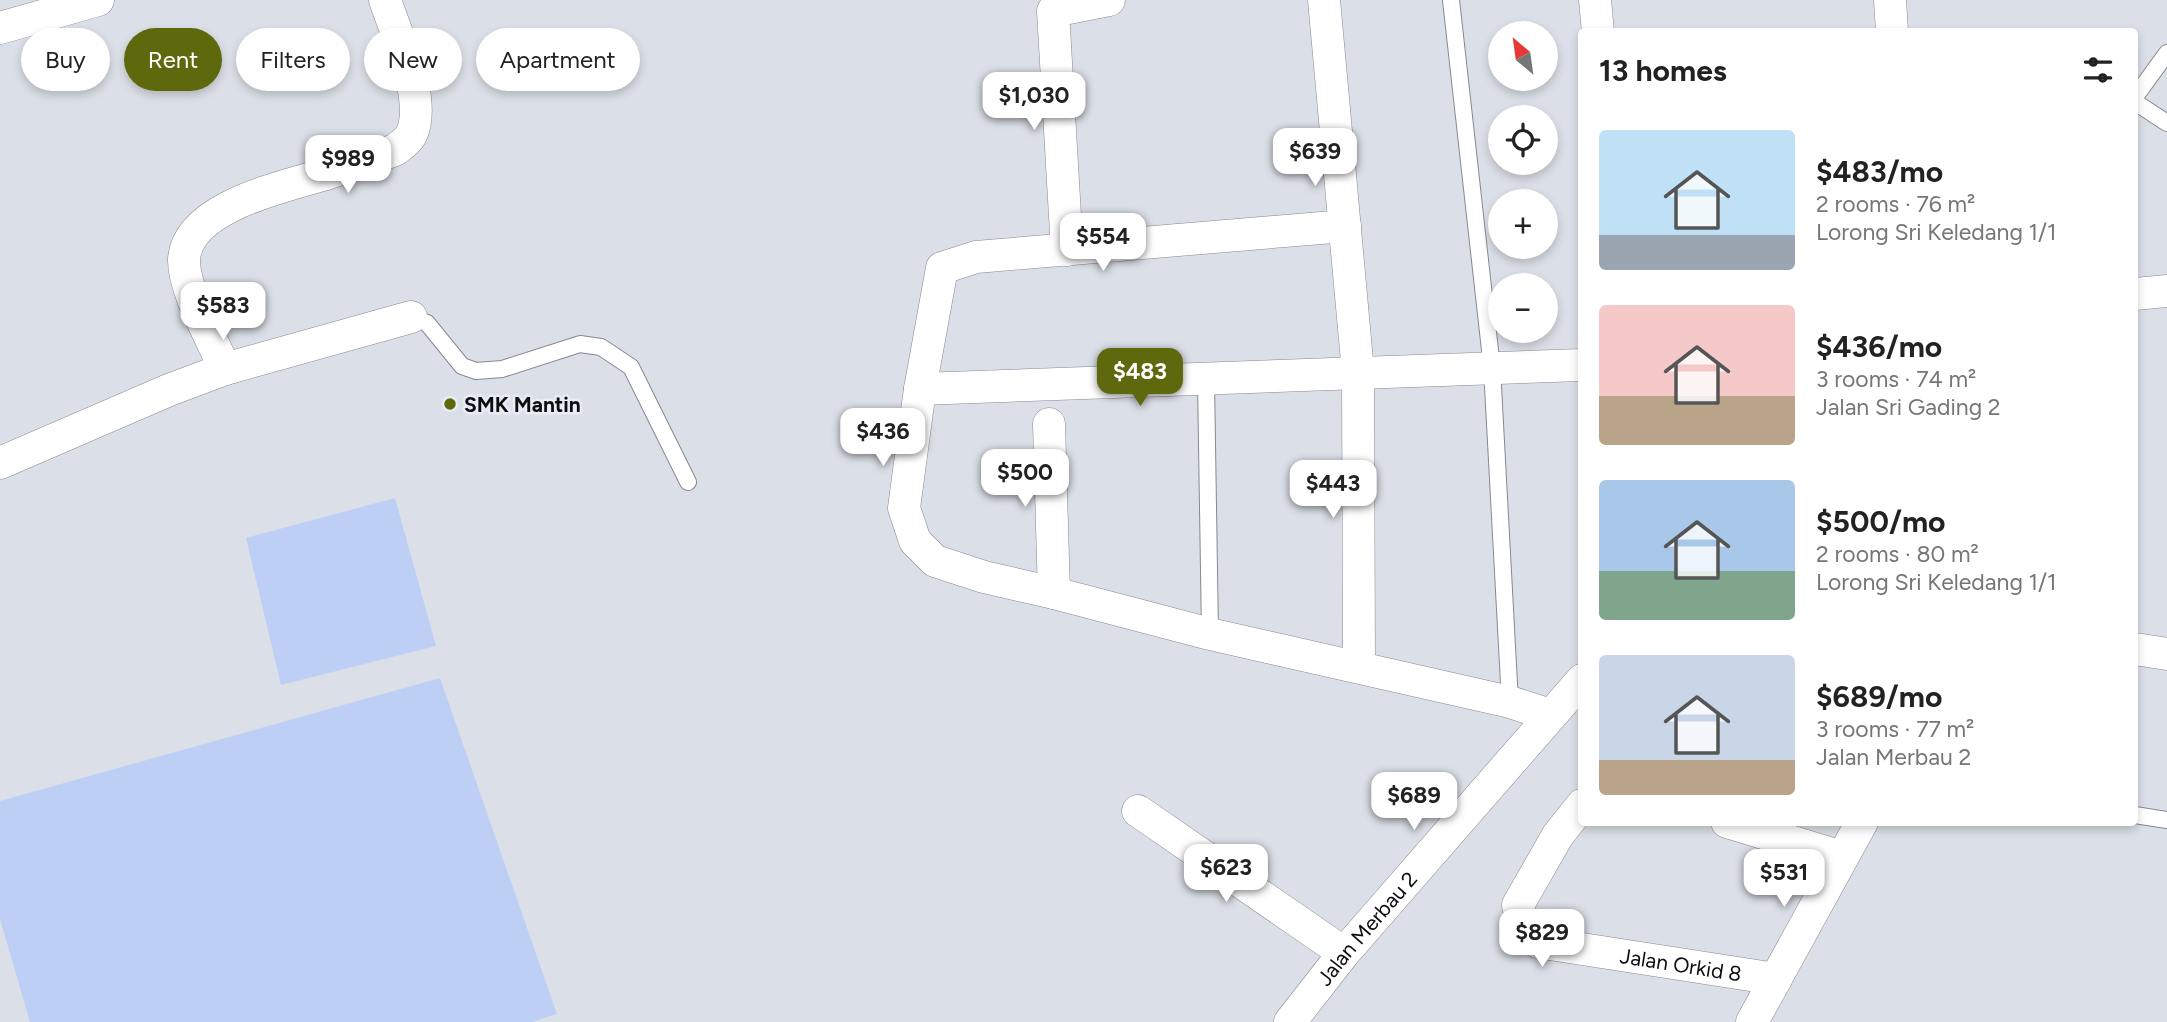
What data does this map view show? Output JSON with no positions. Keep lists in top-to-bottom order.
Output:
{
  "streets": {
    "street": ["Jalan Merbau 2", "Jalan Orkid 8"]
  },
  "places": ["SMK Mantin"],
  "north": "top left",
  "page": {
    "map_buttons": ["+", "−"],
    "chip": [
      "Buy",
      "Rent",
      "Filters",
      "New",
      "Apartment"
    ],
    "heading": "13 homes",
    "price": [
      "$1,030",
      "$639",
      "$989",
      "$554",
      "$583",
      "$483",
      "$436",
      "$500",
      "$443",
      "$689",
      "$623",
      "$531",
      "$829"
    ],
    "list": [
      {
        "name": "$483/mo",
        "note": "2 rooms · 76 m² · Lorong Sri Keledang 1/1"
      },
      {
        "name": "$436/mo",
        "note": "3 rooms · 74 m² · Jalan Sri Gading 2"
      },
      {
        "name": "$500/mo",
        "note": "2 rooms · 80 m² · Lorong Sri Keledang 1/1"
      },
      {
        "name": "$689/mo",
        "note": "3 rooms · 77 m² · Jalan Merbau 2"
      }
    ]
  }
}
